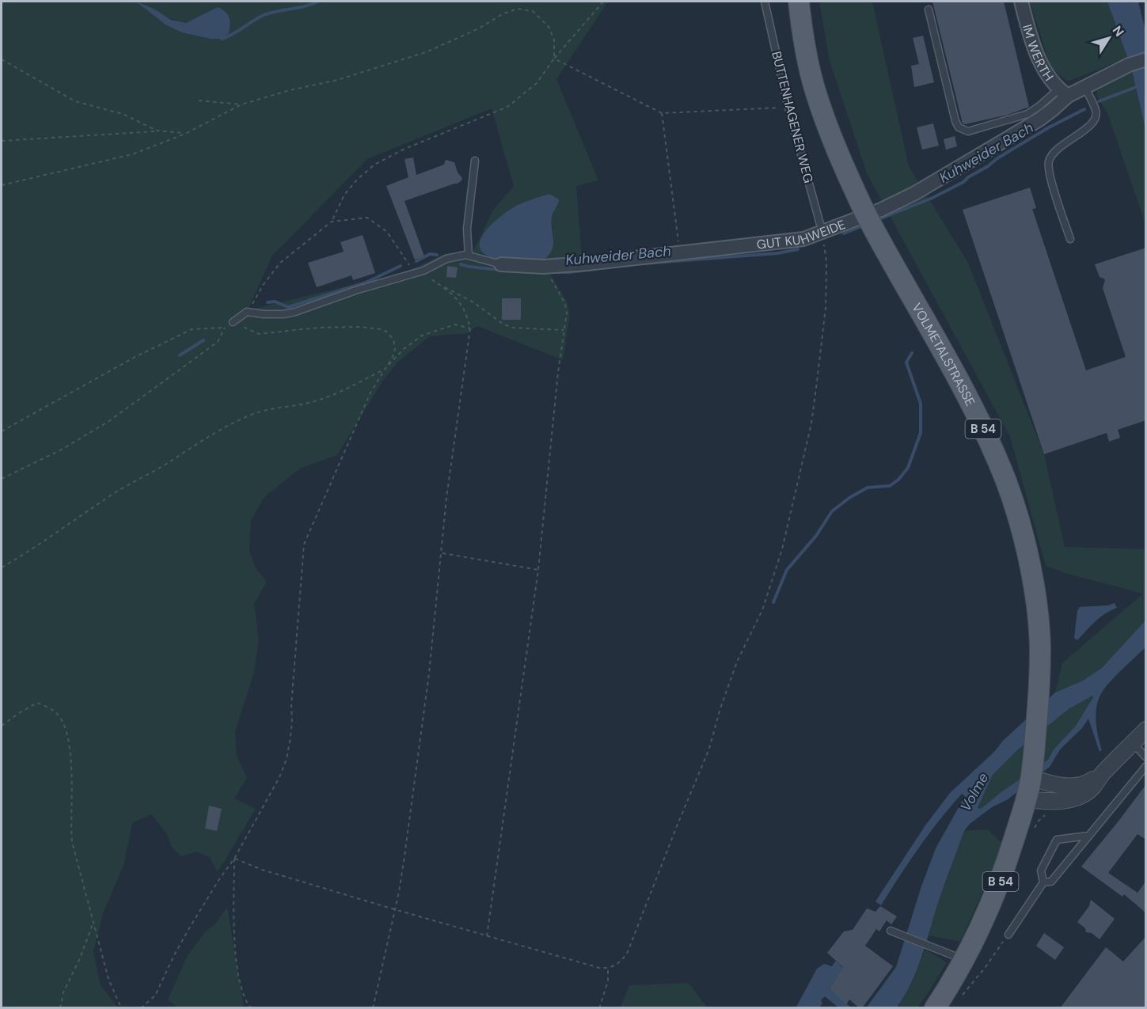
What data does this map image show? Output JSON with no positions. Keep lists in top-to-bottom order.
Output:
{
  "streets": {
    "main road": ["VOLMETALSTRASSE", "B 54"],
    "street": ["IM WERTH", "GUT KUHWEIDE"],
    "lane": ["BUTTENHAGENER WEG"]
  },
  "crossings": [
    ["IM WERTH", "GUT KUHWEIDE"],
    ["BUTTENHAGENER WEG", "GUT KUHWEIDE"],
    ["VOLMETALSTRASSE", "B 54"]
  ],
  "water": ["Kuhweider Bach", "Volme"],
  "north": "top right"
}
